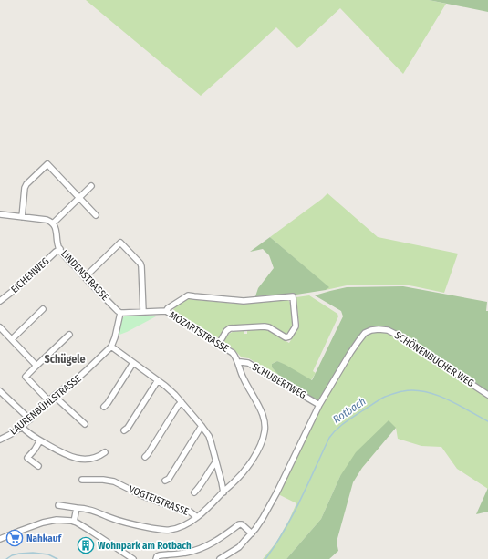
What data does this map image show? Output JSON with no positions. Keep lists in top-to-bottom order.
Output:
{
  "streets": {
    "street": [
      "EICHENWEG",
      "LINDENSTRASSE",
      "MOZARTSTRASSE",
      "SCHÖNENBUCHER WEG",
      "SCHUBERTWEG",
      "LAURENBÜHLSTRASSE",
      "VOGTEISTRASSE"
    ]
  },
  "crossings": [
    ["EICHENWEG", "LINDENSTRASSE"],
    ["LINDENSTRASSE", "MOZARTSTRASSE"],
    ["LINDENSTRASSE", "LAURENBÜHLSTRASSE"],
    ["MOZARTSTRASSE", "SCHUBERTWEG"],
    ["MOZARTSTRASSE", "LAURENBÜHLSTRASSE"],
    ["MOZARTSTRASSE", "VOGTEISTRASSE"],
    ["SCHÖNENBUCHER WEG", "SCHUBERTWEG"]
  ],
  "districts": ["Schügele"],
  "water": ["Rotbach"],
  "places": {
    "supermarket": ["Nahkauf"],
    "building": ["Wohnpark am Rotbach"]
  }
}
